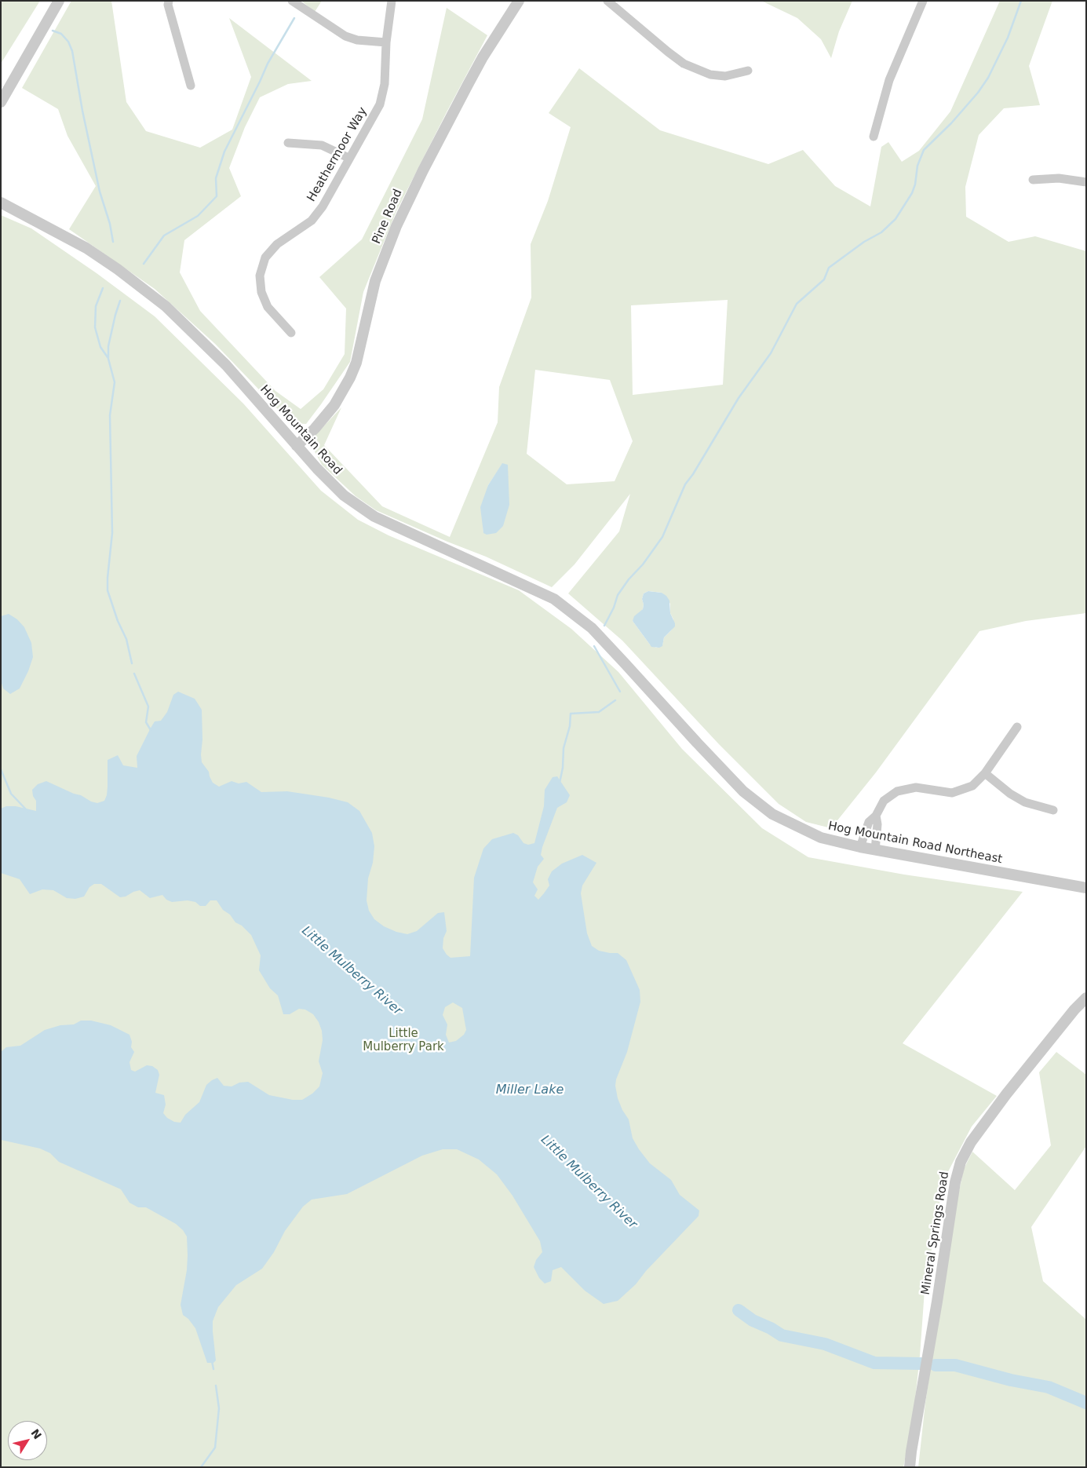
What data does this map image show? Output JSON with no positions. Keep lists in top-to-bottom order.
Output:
{
  "streets": {
    "street": [
      "Heathermoor Way",
      "Pine Road",
      "Hog Mountain Road",
      "Hog Mountain Road Northeast",
      "Mineral Springs Road"
    ]
  },
  "crossings": [
    ["Pine Road", "Hog Mountain Road"],
    ["Hog Mountain Road", "Hog Mountain Road Northeast"]
  ],
  "water": ["Little Mulberry River", "Miller Lake"],
  "parks": ["Little Mulberry Park"],
  "north": "top right"
}
